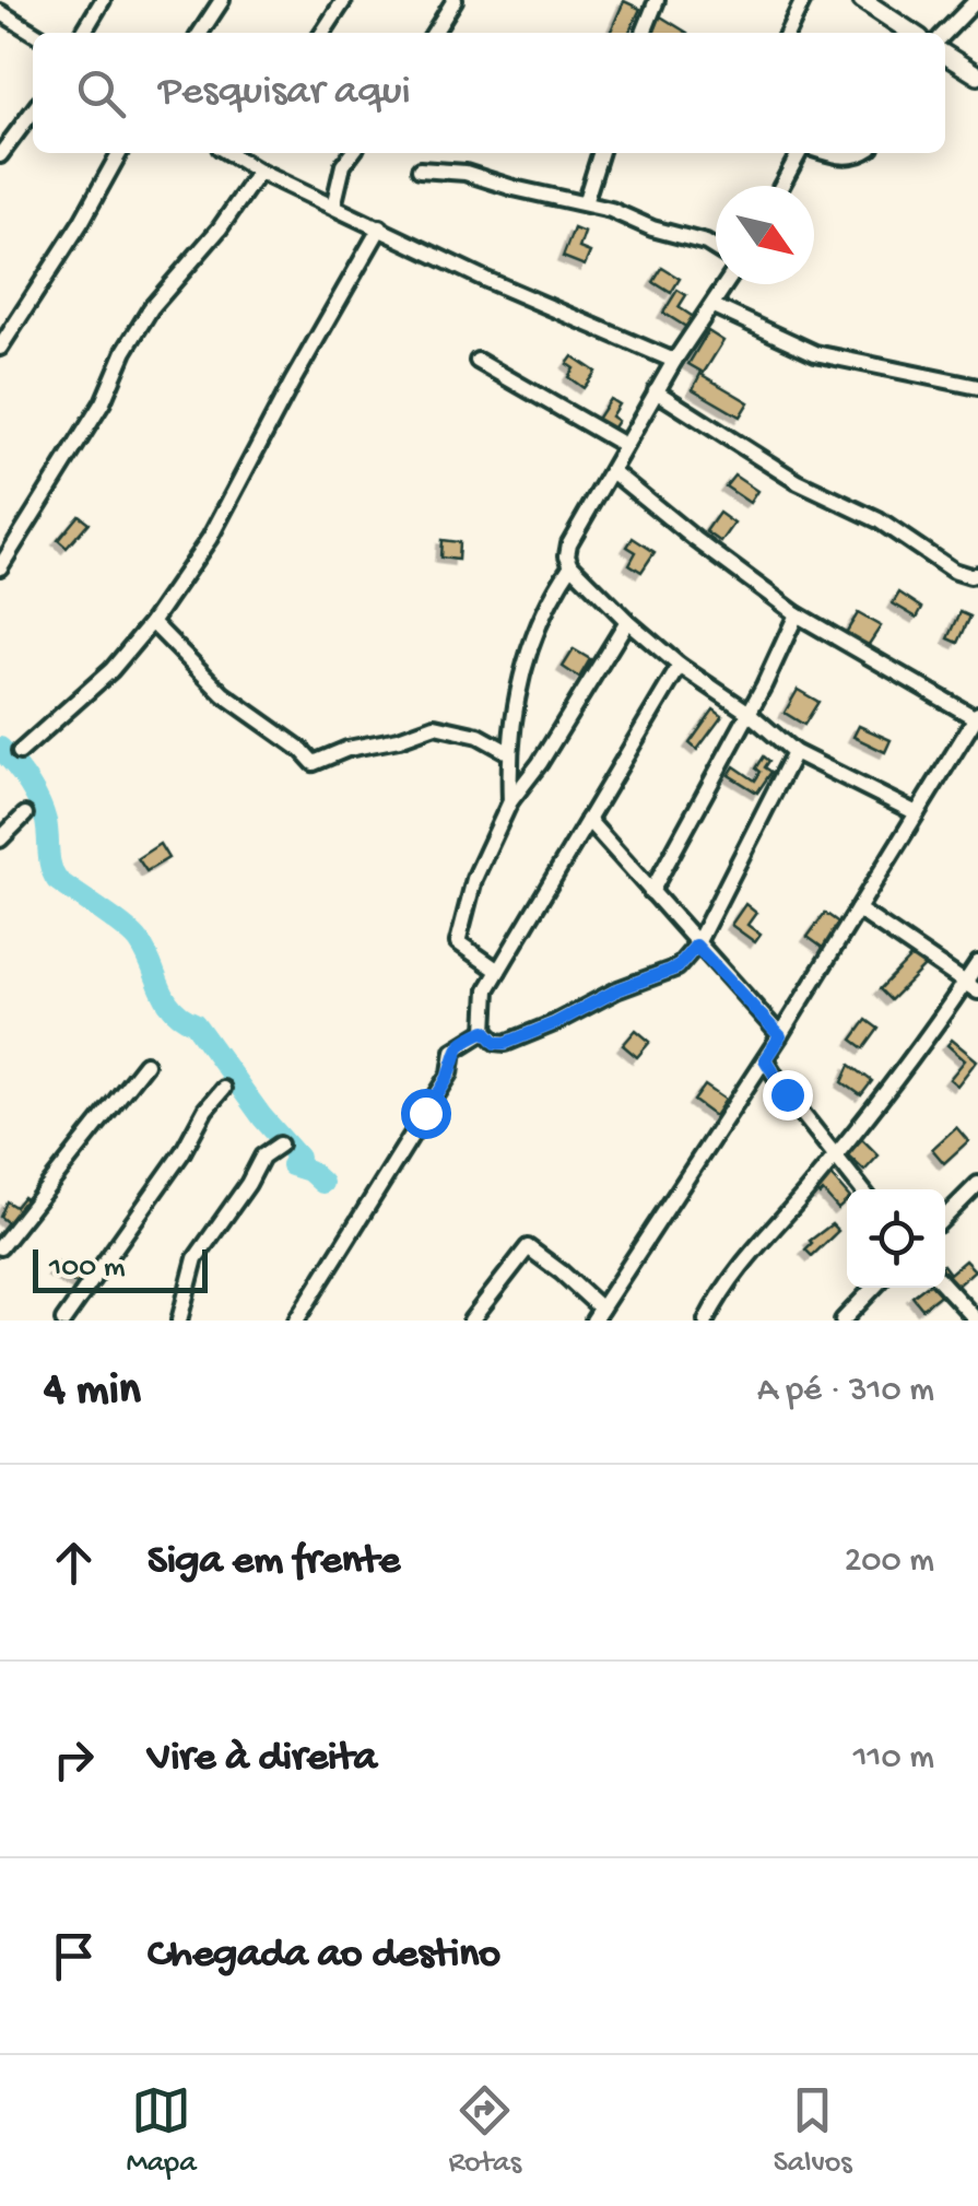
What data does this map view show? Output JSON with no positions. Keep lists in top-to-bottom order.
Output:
{
  "scale_bar": "100 m",
  "north": "bottom right",
  "page": {
    "search": "Pesquisar aqui",
    "scale": "100 m",
    "heading": ["4 min", "A pé · 310 m"],
    "list": [
      ["Siga em frente", "200 m"],
      ["Vire à direita", "110 m"],
      "Chegada ao destino"
    ],
    "nav": ["Mapa", "Rotas", "Salvos"]
  }
}
